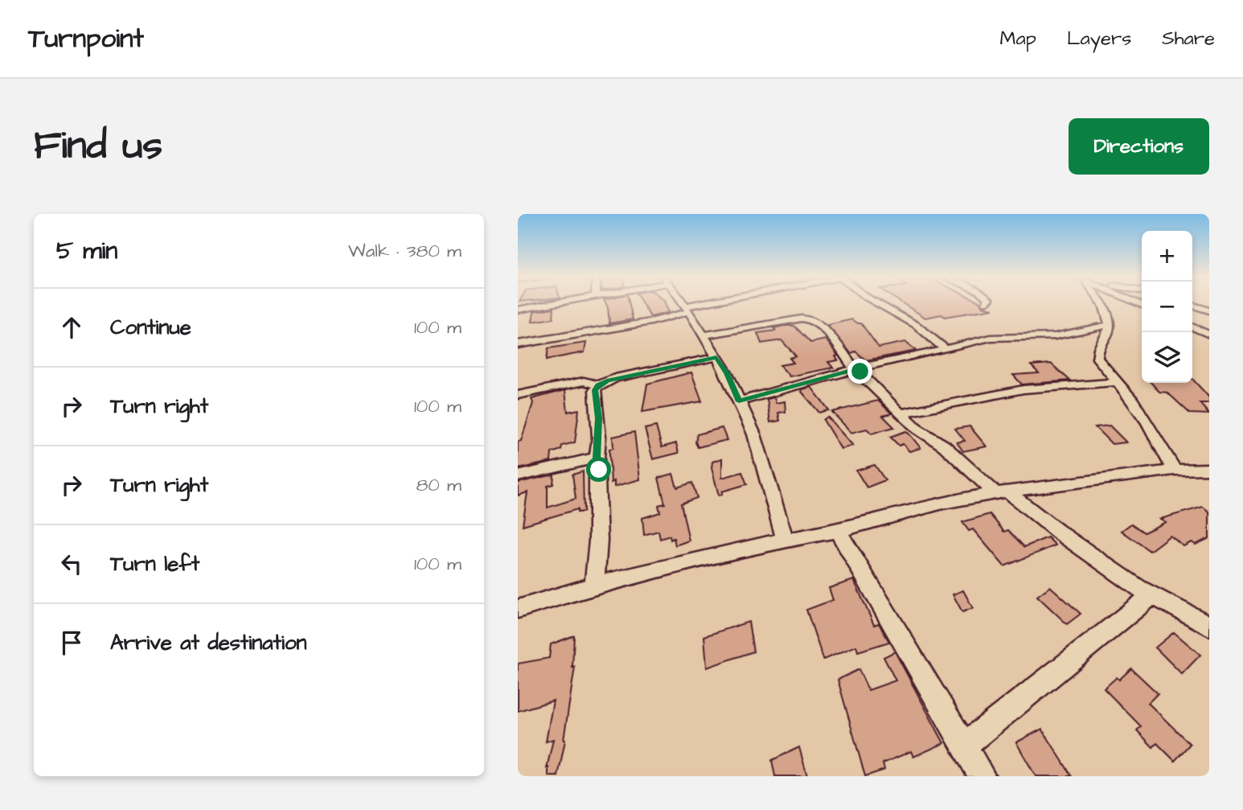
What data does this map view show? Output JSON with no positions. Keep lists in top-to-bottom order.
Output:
{
  "page": {
    "header": "Turnpoint",
    "nav": ["Map", "Layers", "Share"],
    "buttons": "Directions",
    "title": "Find us",
    "heading": ["5 min", "Walk · 380 m"],
    "map_buttons": ["+", "−"],
    "list": [
      ["Continue", "100 m"],
      ["Turn right", "100 m"],
      ["Turn right", "80 m"],
      ["Turn left", "100 m"],
      "Arrive at destination"
    ]
  }
}
